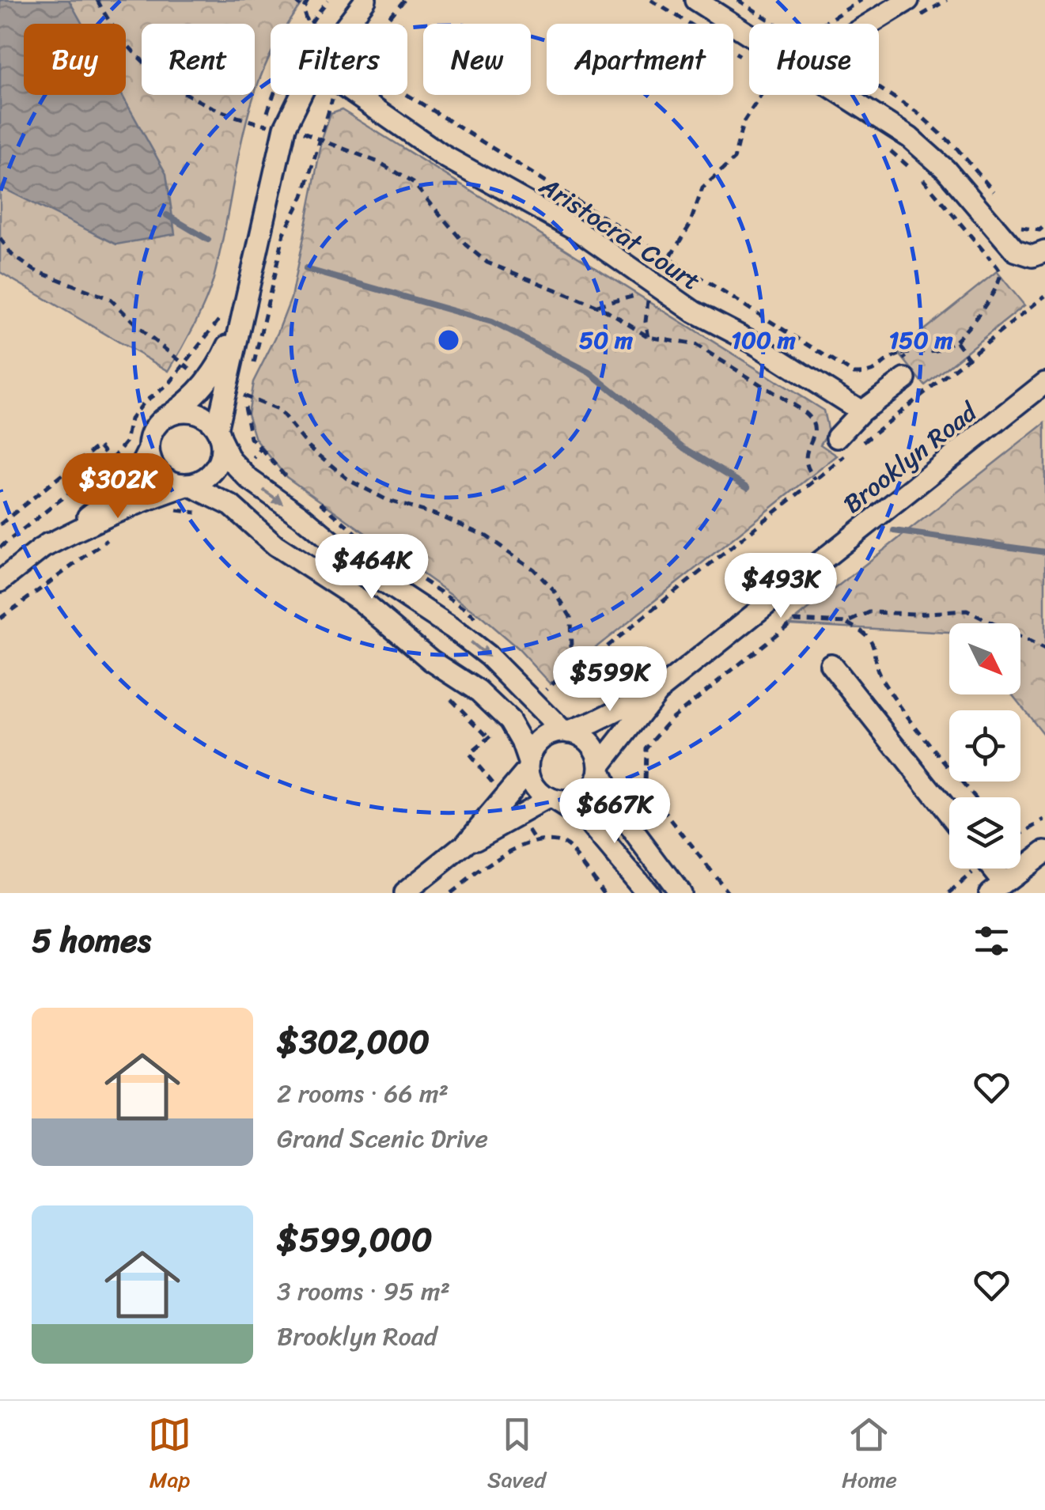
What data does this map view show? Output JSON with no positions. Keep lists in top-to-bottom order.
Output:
{
  "streets": {
    "street": ["Aristocrat Court", "Brooklyn Road"]
  },
  "north": "bottom right",
  "page": {
    "chip": [
      "Buy",
      "Rent",
      "Filters",
      "New",
      "Apartment",
      "House"
    ],
    "price": [
      "$302K",
      "$464K",
      "$493K",
      "$599K",
      "$667K"
    ],
    "heading": "5 homes",
    "list": [
      {
        "name": "$302,000",
        "note": "2 rooms · 66 m² · Grand Scenic Drive"
      },
      {
        "name": "$599,000",
        "note": "3 rooms · 95 m² · Brooklyn Road"
      }
    ],
    "tabs": ["Map", "Saved", "Home"]
  },
  "rings": ["50 m", "100 m", "150 m"]
}
